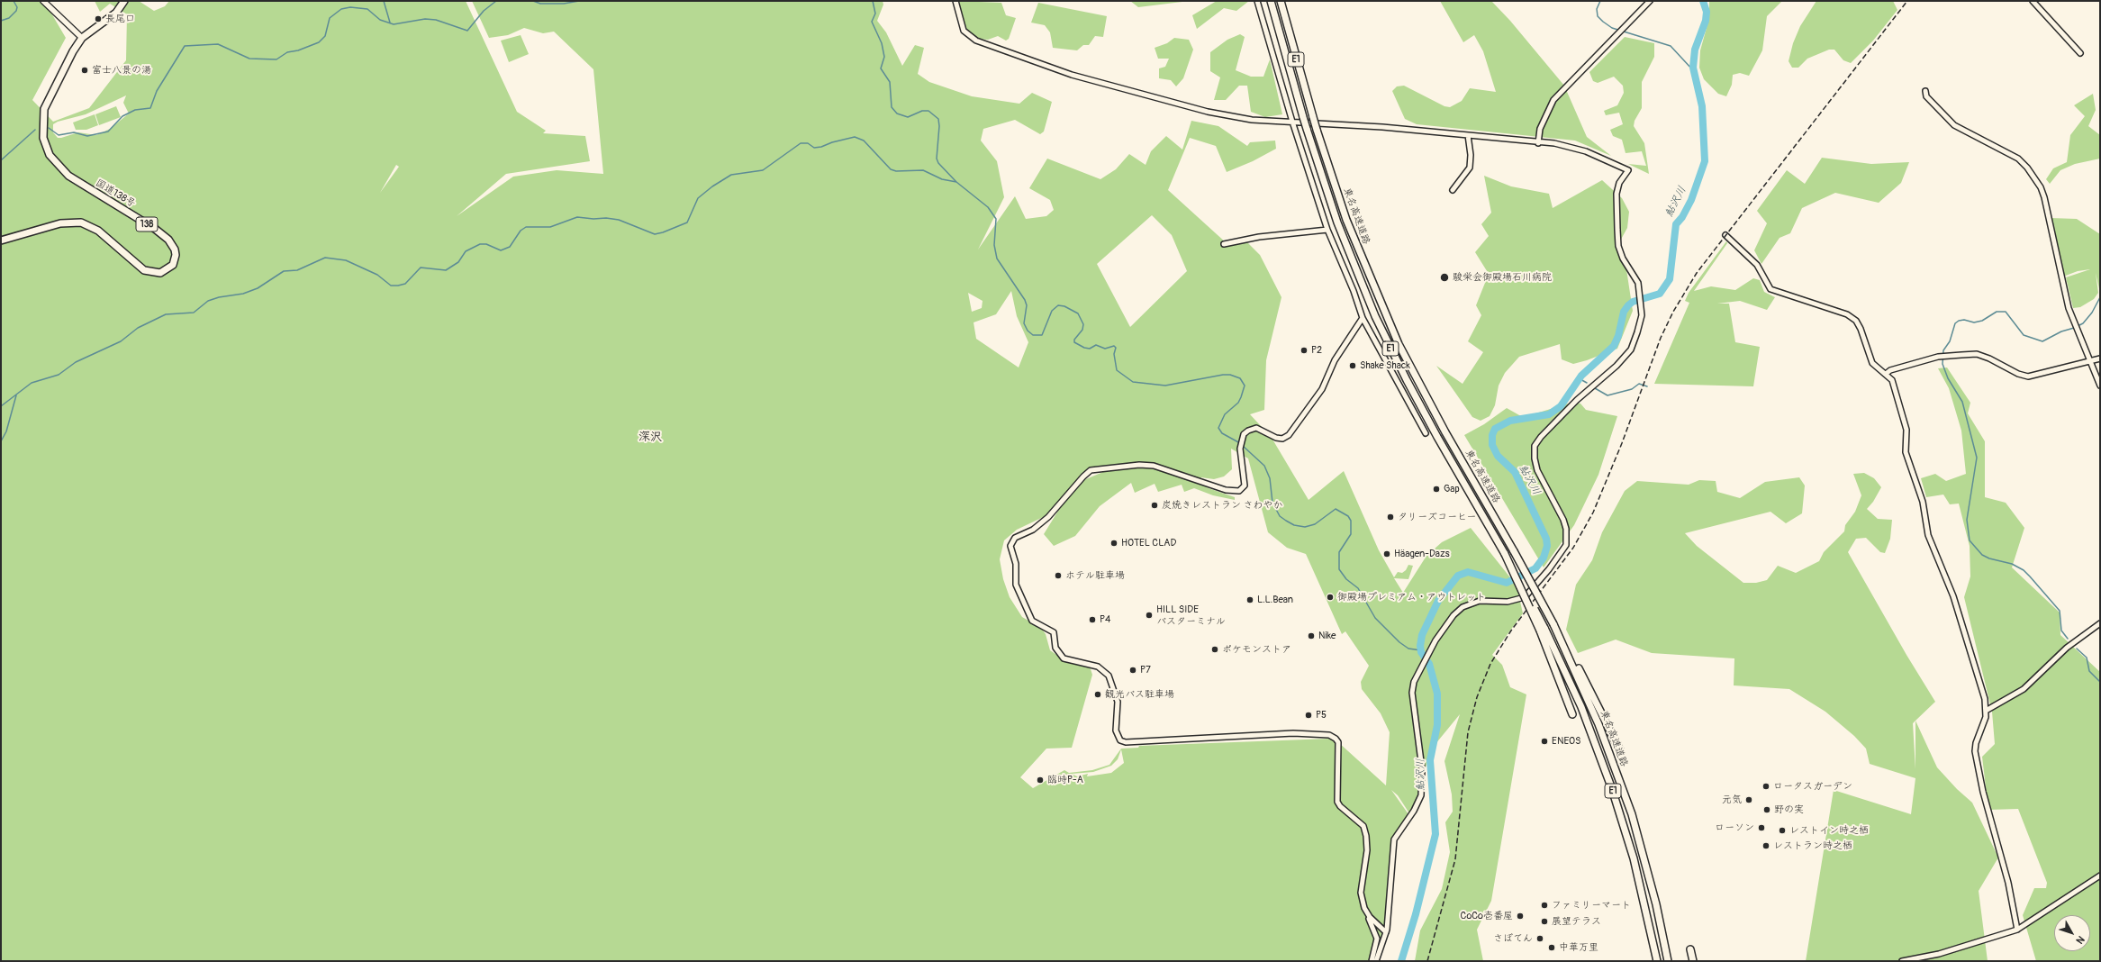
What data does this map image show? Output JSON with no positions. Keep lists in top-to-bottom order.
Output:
{
  "streets": {
    "highway": [
      "E1",
      "国道138号",
      "東名高速道路",
      "138"
    ]
  },
  "crossings": [
    ["国道138号", "138"]
  ],
  "districts": ["深沢"],
  "water": ["鮎沢川"],
  "places": [
    "長尾口",
    "富士八景の湯",
    "駿栄会御殿場石川病院",
    "P2",
    "Shake Shack",
    "Gap",
    "炭焼きレストラン さわやか",
    "タリーズコーヒー",
    "HOTEL CLAD",
    "Häagen-Dazs",
    "ホテル駐車場",
    "御殿場プレミアム・アウトレット",
    "L.L.Bean",
    "HILL SIDE バスターミナル",
    "P4",
    "Nike",
    "ポケモンストア",
    "P7",
    "観光バス駐車場",
    "P5",
    "ENEOS",
    "臨時P-A",
    "ロータスガーデン",
    "元気",
    "野の実",
    "ローソン",
    "レストイン時之栖",
    "レストラン時之栖",
    "ファミリーマート",
    "CoCo壱番屋",
    "展望テラス",
    "さぼてん",
    "中華万里"
  ],
  "north": "bottom right"
}
